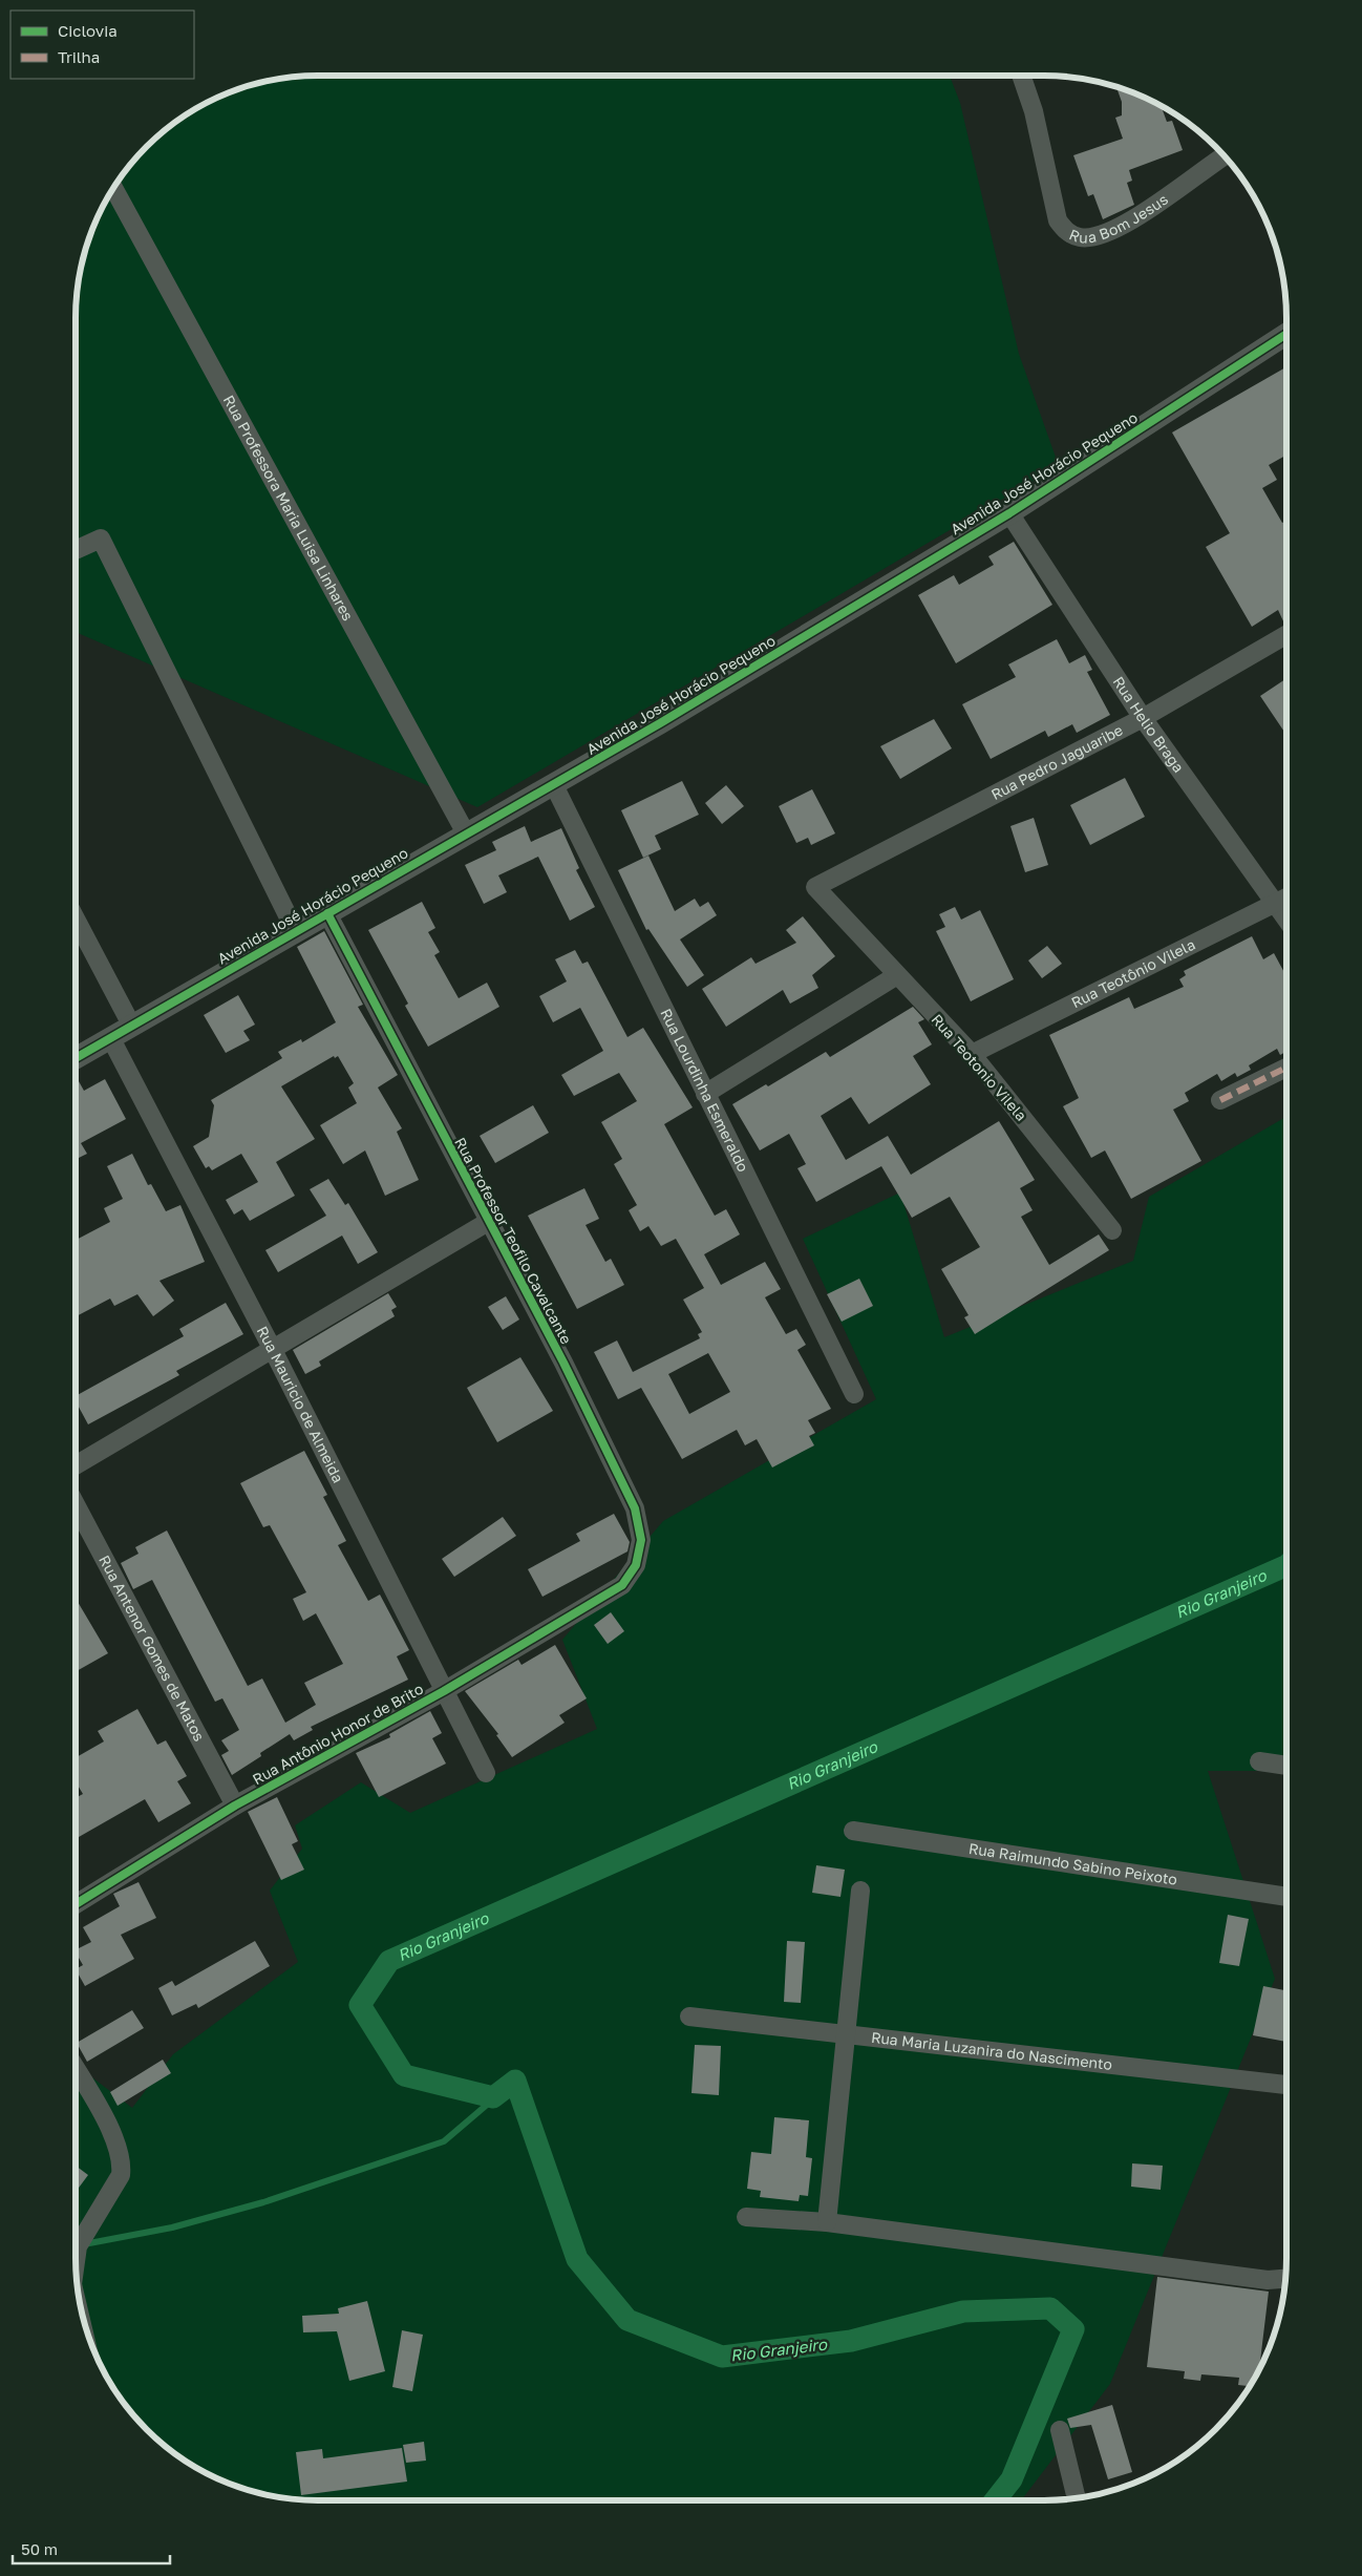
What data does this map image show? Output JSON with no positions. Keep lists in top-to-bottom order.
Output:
{
  "streets": {
    "street": [
      "Rua Bom Jesus",
      "Avenida José Horácio Pequeno",
      "Rua Professora Maria Luisa Linhares",
      "Rua Helio Braga",
      "Rua Pedro Jaguaribe",
      "Rua Teotônio Vilela",
      "Rua Teotonio Vilela",
      "Rua Lourdinha Esmeraldo",
      "Rua Professor Teofilo Cavalcante",
      "Rua Mauricio de Almeida",
      "Rua Antenor Gomes de Matos",
      "Rua Antônio Honor de Brito",
      "Rua Raimundo Sabino Peixoto",
      "Rua Maria Luzanira do Nascimento"
    ]
  },
  "crossings": [
    ["Avenida José Horácio Pequeno", "Rua Professora Maria Luisa Linhares"],
    ["Avenida José Horácio Pequeno", "Rua Helio Braga"],
    ["Avenida José Horácio Pequeno", "Rua Lourdinha Esmeraldo"],
    ["Avenida José Horácio Pequeno", "Rua Professor Teofilo Cavalcante"],
    ["Avenida José Horácio Pequeno", "Rua Mauricio de Almeida"],
    ["Rua Helio Braga", "Rua Pedro Jaguaribe"],
    ["Rua Helio Braga", "Rua Teotônio Vilela"],
    ["Rua Pedro Jaguaribe", "Rua Teotonio Vilela"],
    ["Rua Teotônio Vilela", "Rua Teotonio Vilela"],
    ["Rua Professor Teofilo Cavalcante", "Rua Antônio Honor de Brito"],
    ["Rua Mauricio de Almeida", "Rua Antônio Honor de Brito"],
    ["Rua Antenor Gomes de Matos", "Rua Antônio Honor de Brito"]
  ],
  "water": ["Rio Granjeiro"],
  "legend": ["Ciclovia", "Trilha"],
  "scale_bar": "50 m"
}
